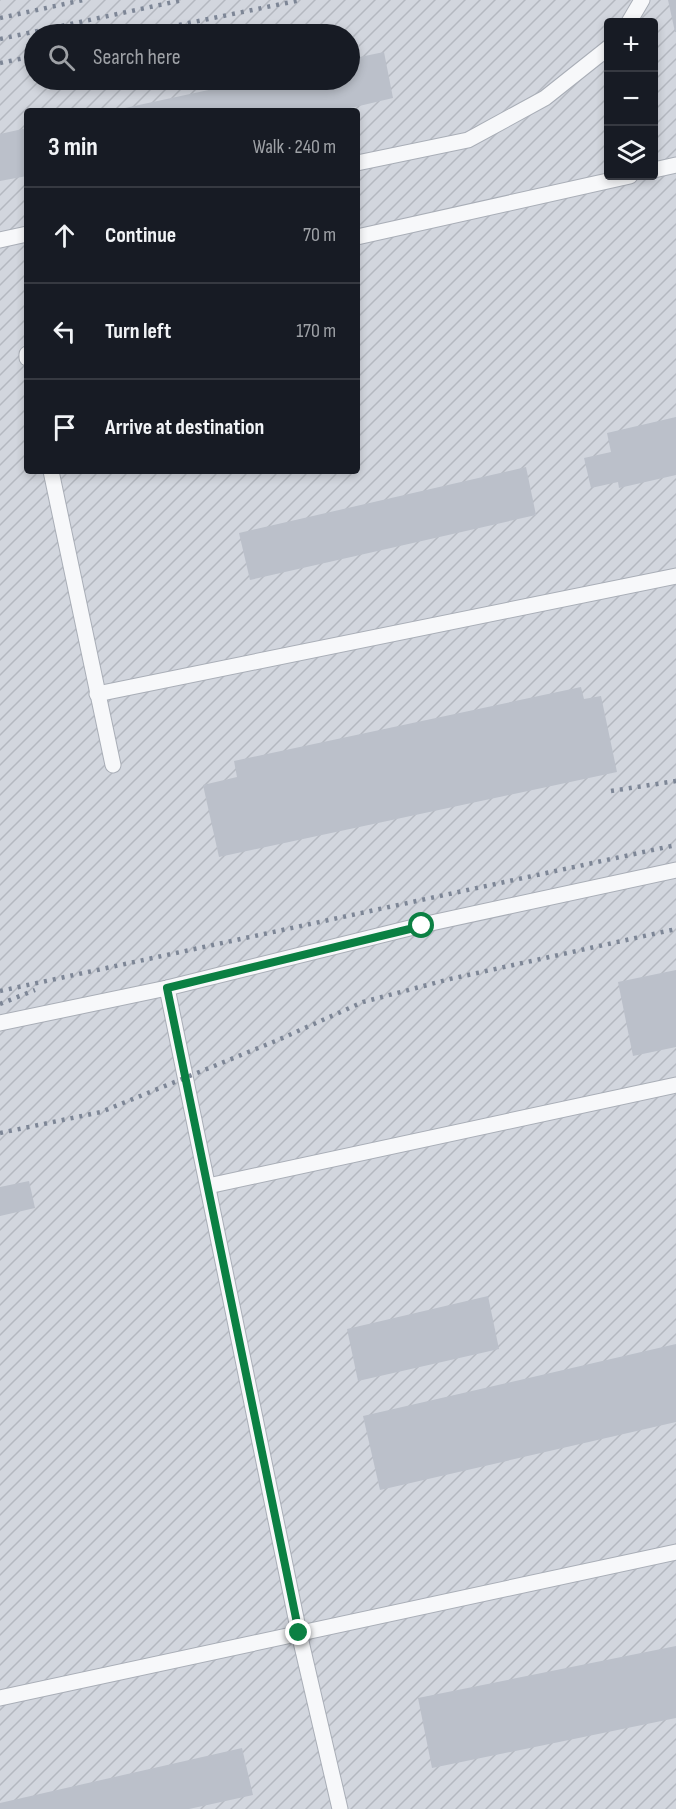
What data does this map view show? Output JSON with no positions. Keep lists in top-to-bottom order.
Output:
{
  "page": {
    "map_buttons": ["+", "−"],
    "search": "Search here",
    "heading": ["3 min", "Walk · 240 m"],
    "list": [
      ["Continue", "70 m"],
      ["Turn left", "170 m"],
      "Arrive at destination"
    ]
  }
}
